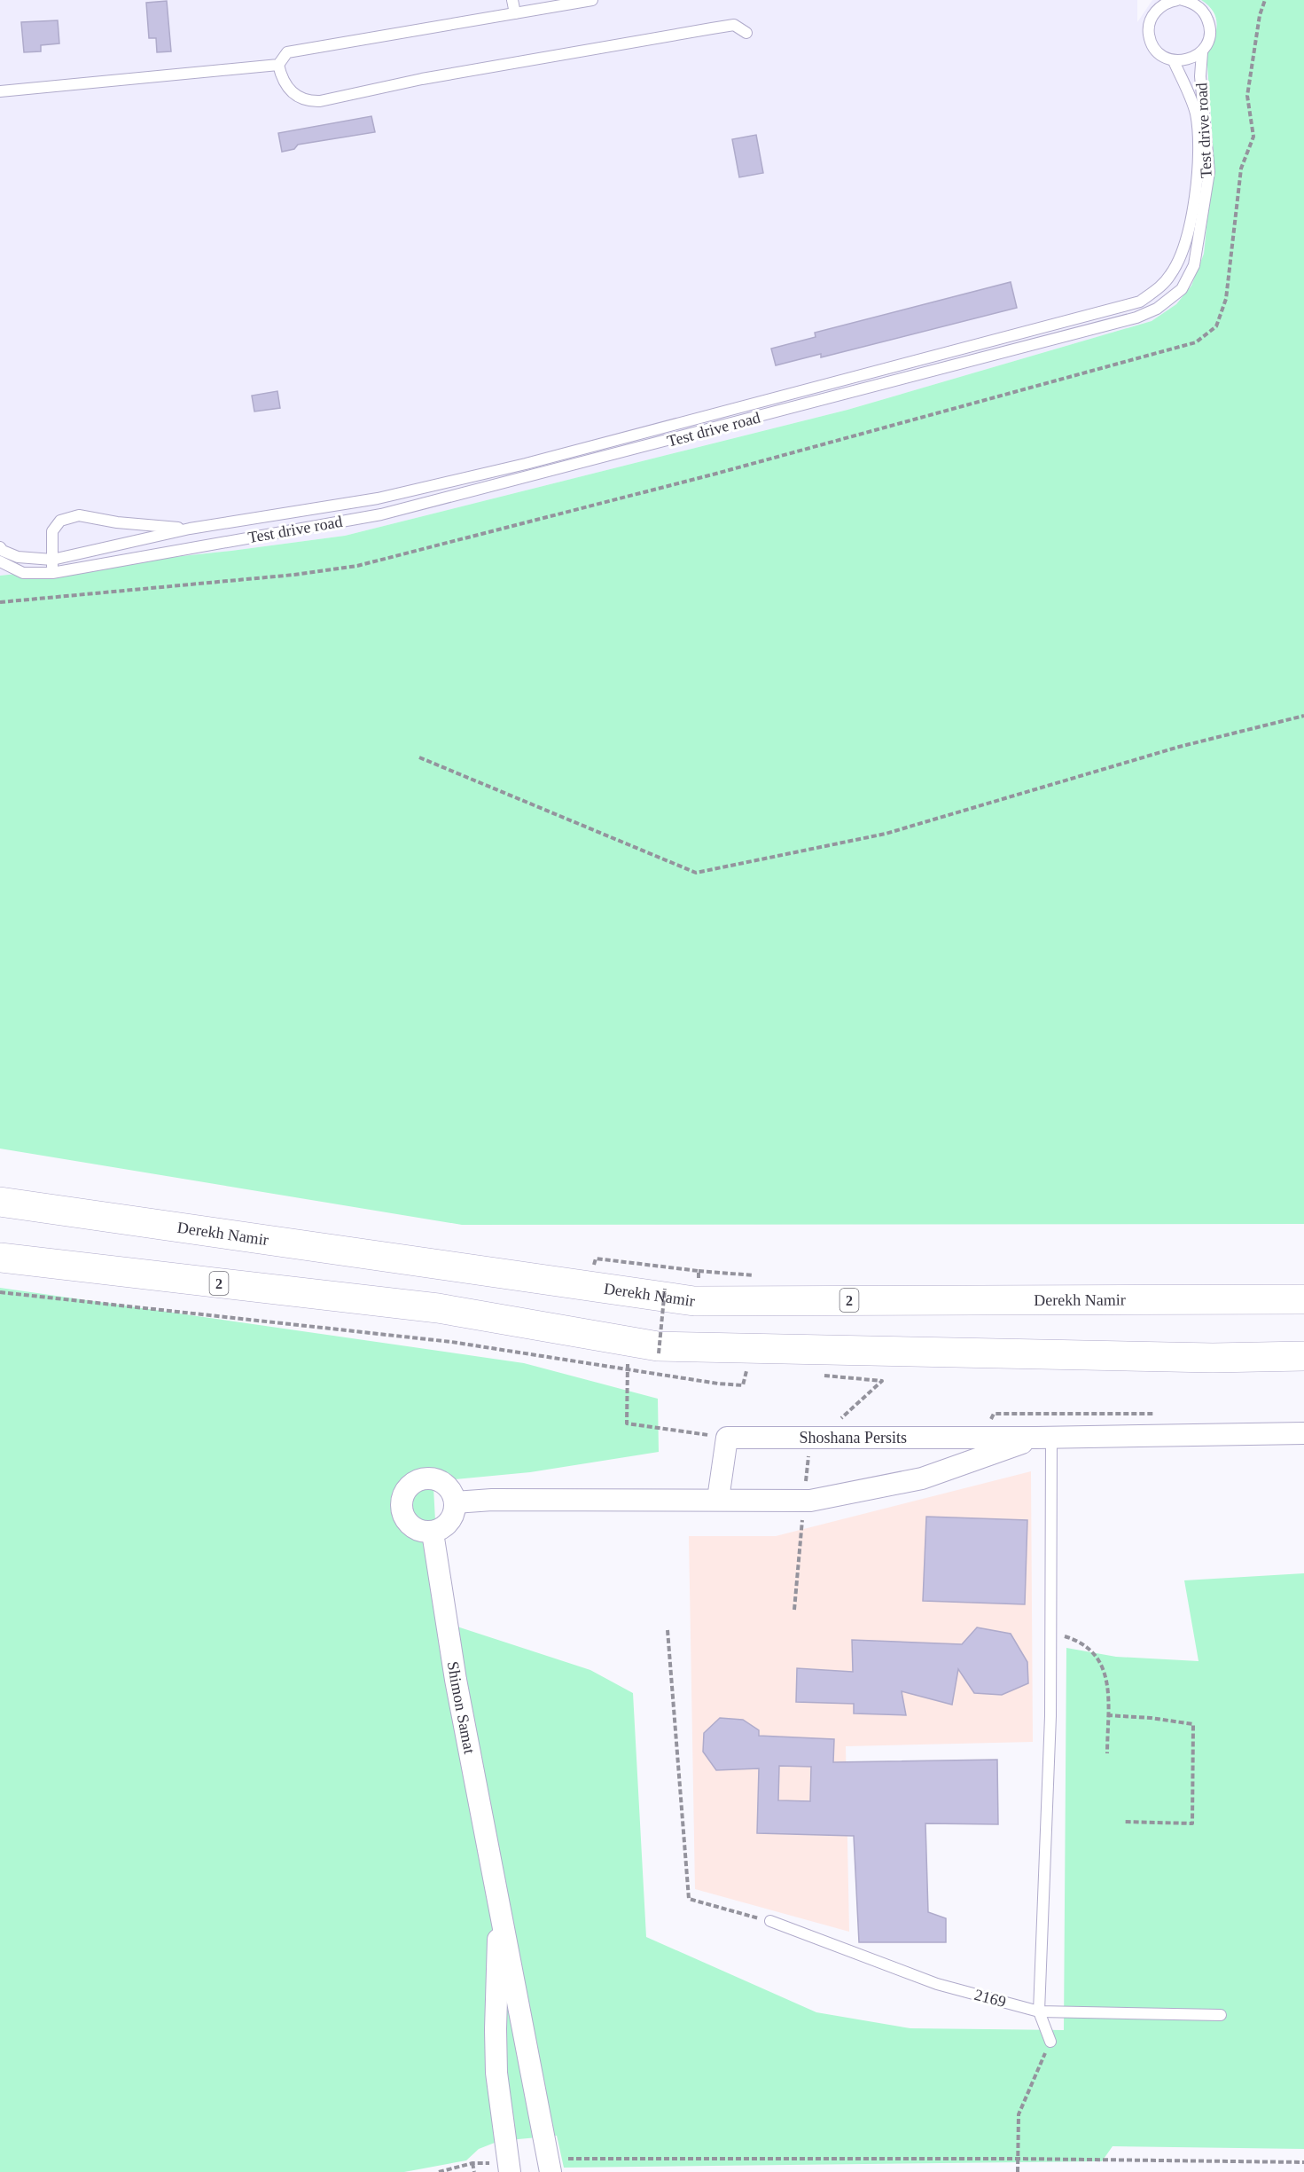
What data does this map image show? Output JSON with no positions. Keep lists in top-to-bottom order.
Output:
{
  "streets": {
    "highway": ["Derekh Namir", "2"],
    "street": ["Shoshana Persits", "Shimon Samat"],
    "lane": ["Test drive road", "2169"]
  }
}
